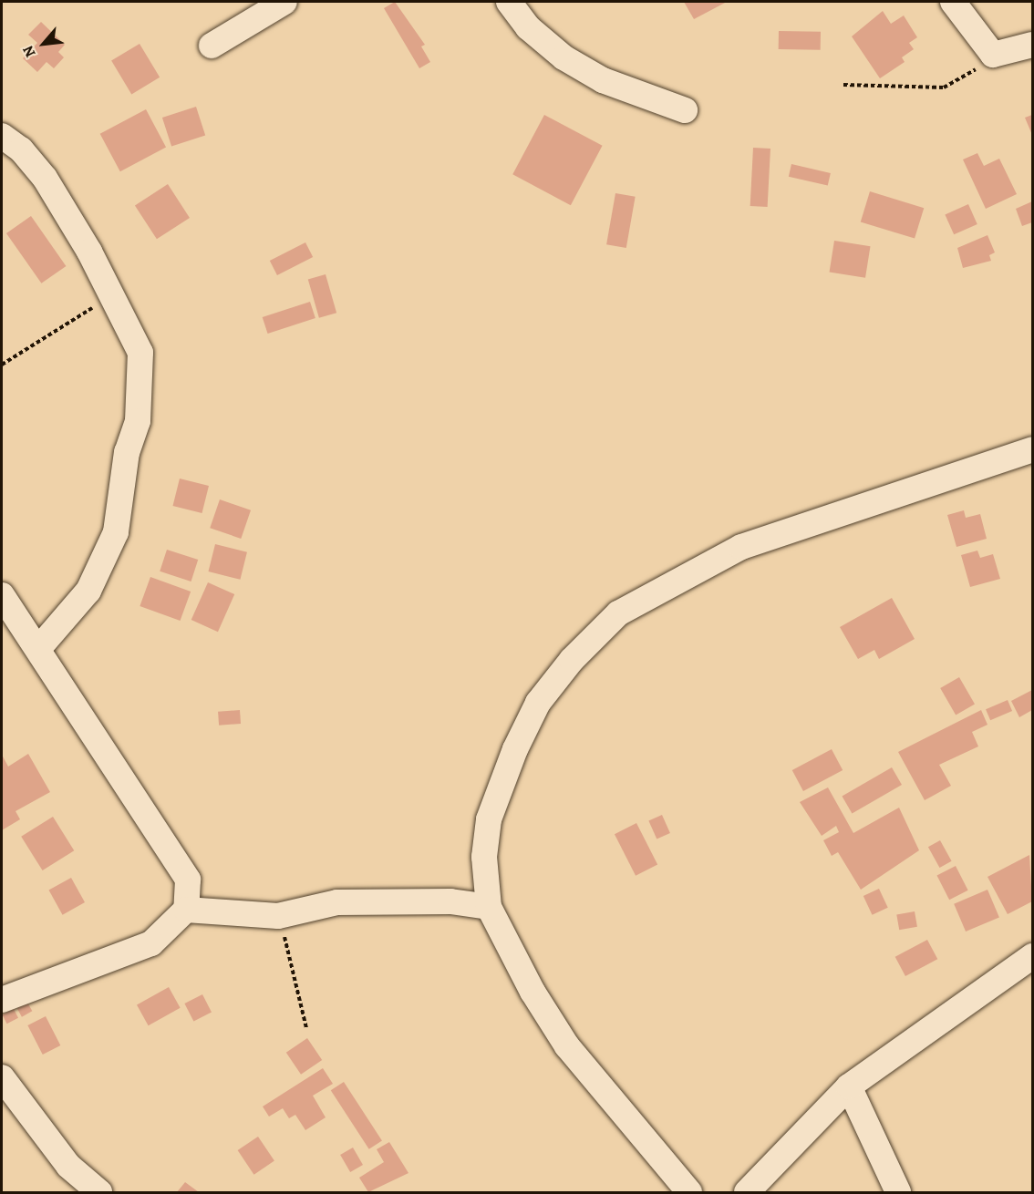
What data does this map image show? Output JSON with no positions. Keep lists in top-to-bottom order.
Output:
{
  "north": "bottom left"
}
